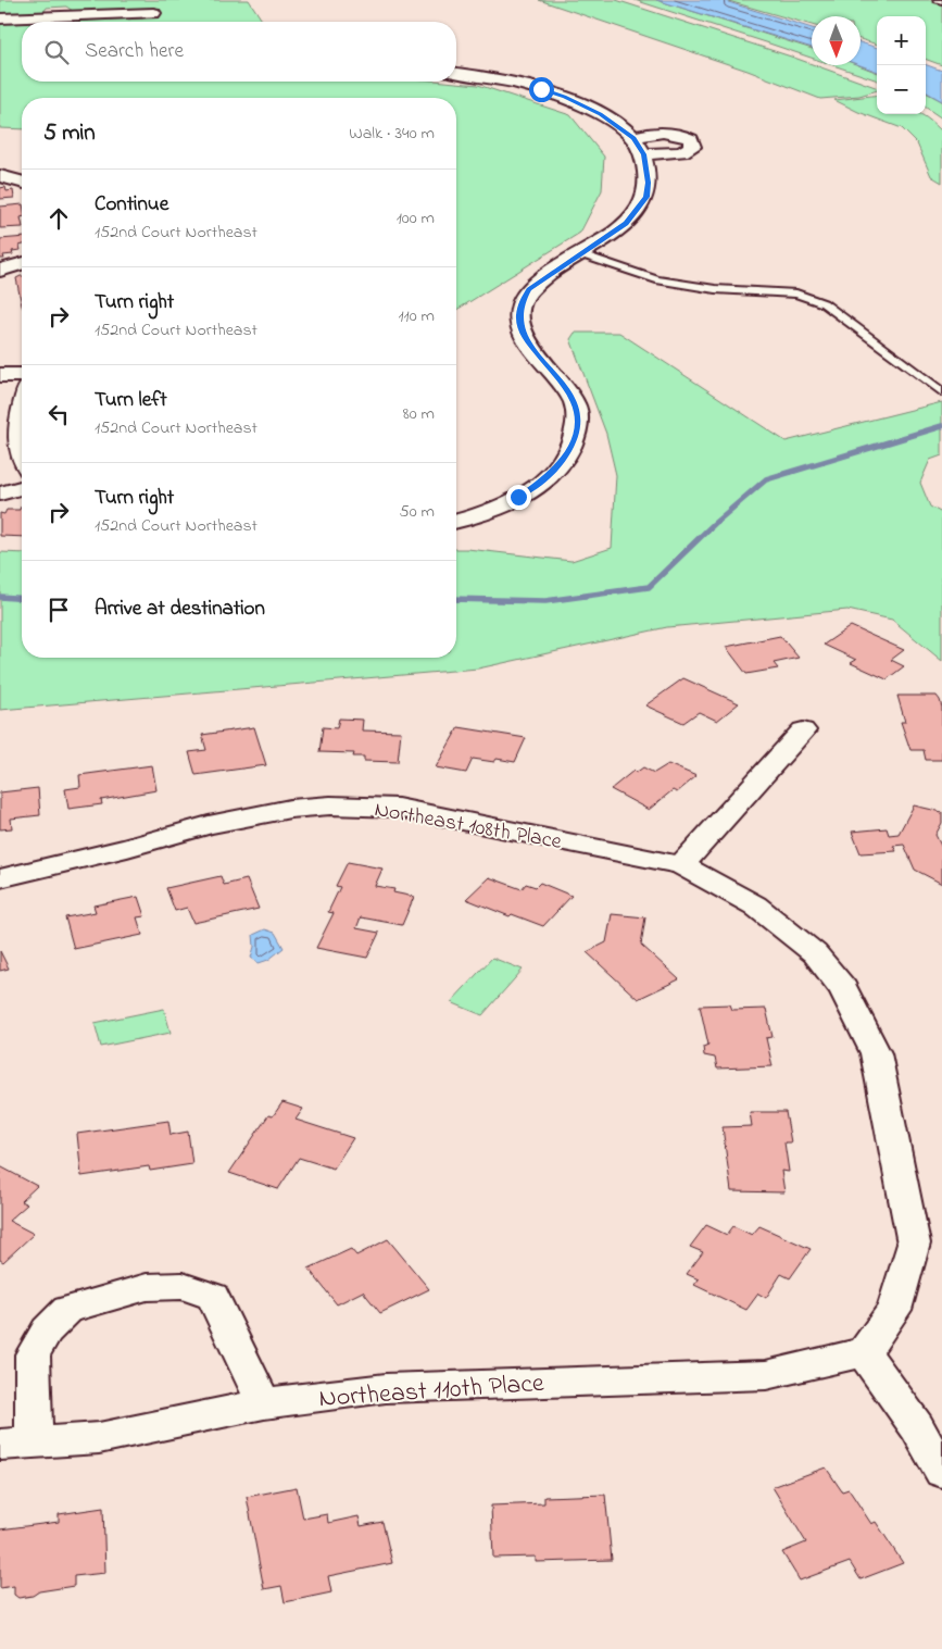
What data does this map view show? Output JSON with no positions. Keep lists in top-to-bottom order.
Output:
{
  "streets": {
    "street": ["Northeast 108th Place", "Northeast 110th Place"]
  },
  "crossings": [
    ["Northeast 108th Place", "Northeast 110th Place"]
  ],
  "north": "bottom",
  "page": {
    "map_buttons": ["+", "−"],
    "search": "Search here",
    "heading": ["5 min", "Walk · 340 m"],
    "list": [
      ["Continue", "152nd Court Northeast", "100 m"],
      ["Turn right", "152nd Court Northeast", "110 m"],
      ["Turn left", "152nd Court Northeast", "80 m"],
      ["Turn right", "152nd Court Northeast", "50 m"],
      "Arrive at destination"
    ]
  }
}
